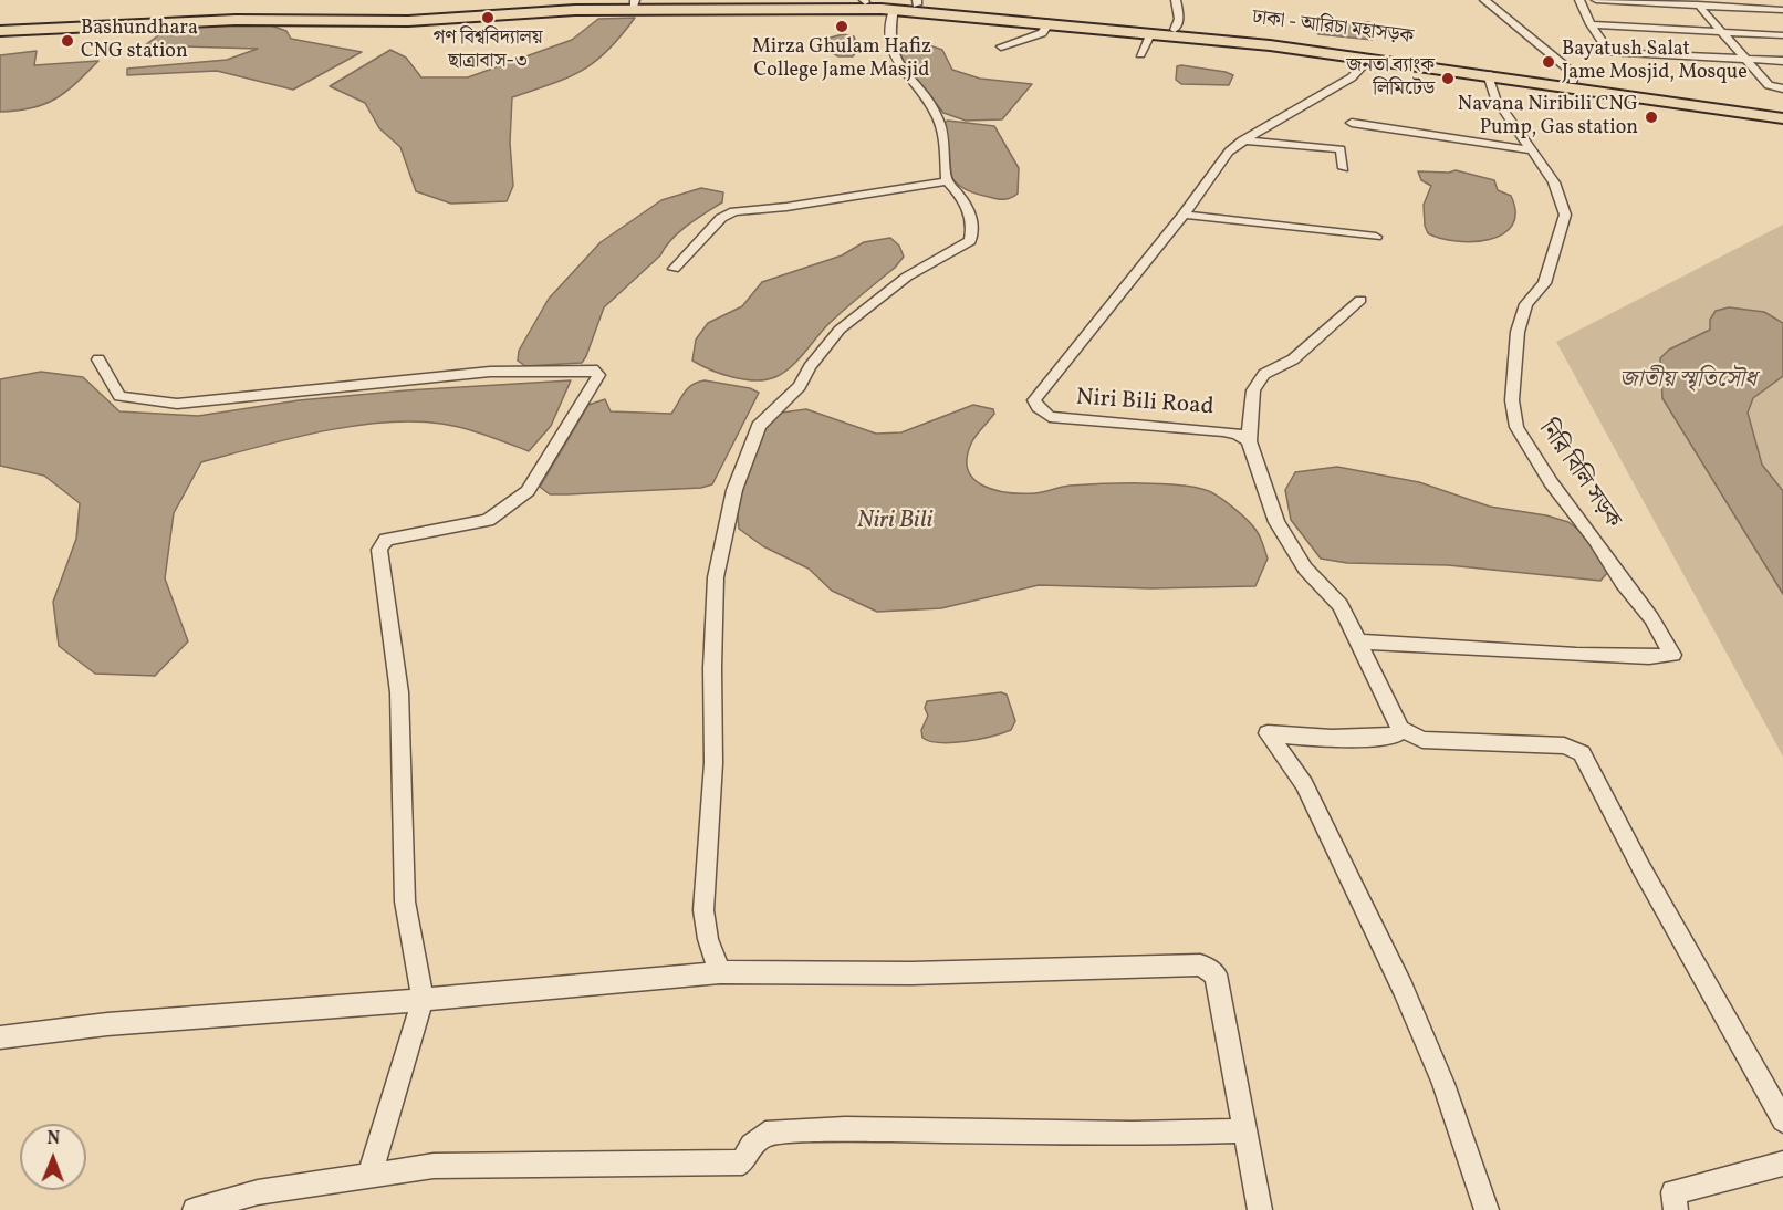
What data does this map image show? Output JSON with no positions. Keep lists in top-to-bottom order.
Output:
{
  "streets": {
    "highway": ["ঢাকা - আরিচা মহাসড়ক"],
    "street": ["Niri Bili Road", "নিরি বিলি সড়ক"]
  },
  "water": ["Niri Bili"],
  "parks": ["জাতীয় স্মৃতিসৌধ"],
  "places": [
    "গণ বিশ্ববিদ্যালয় ছাত্রাবাস-৩",
    "Mirza Ghulam Hafiz College Jame Masjid",
    "Bashundhara CNG station",
    "Bayatush Salat Jame Mosjid, Mosque",
    "জনতা ব্যাংক লিমিটেড",
    "Navana Niribili CNG Pump, Gas station"
  ],
  "north": "top"
}
